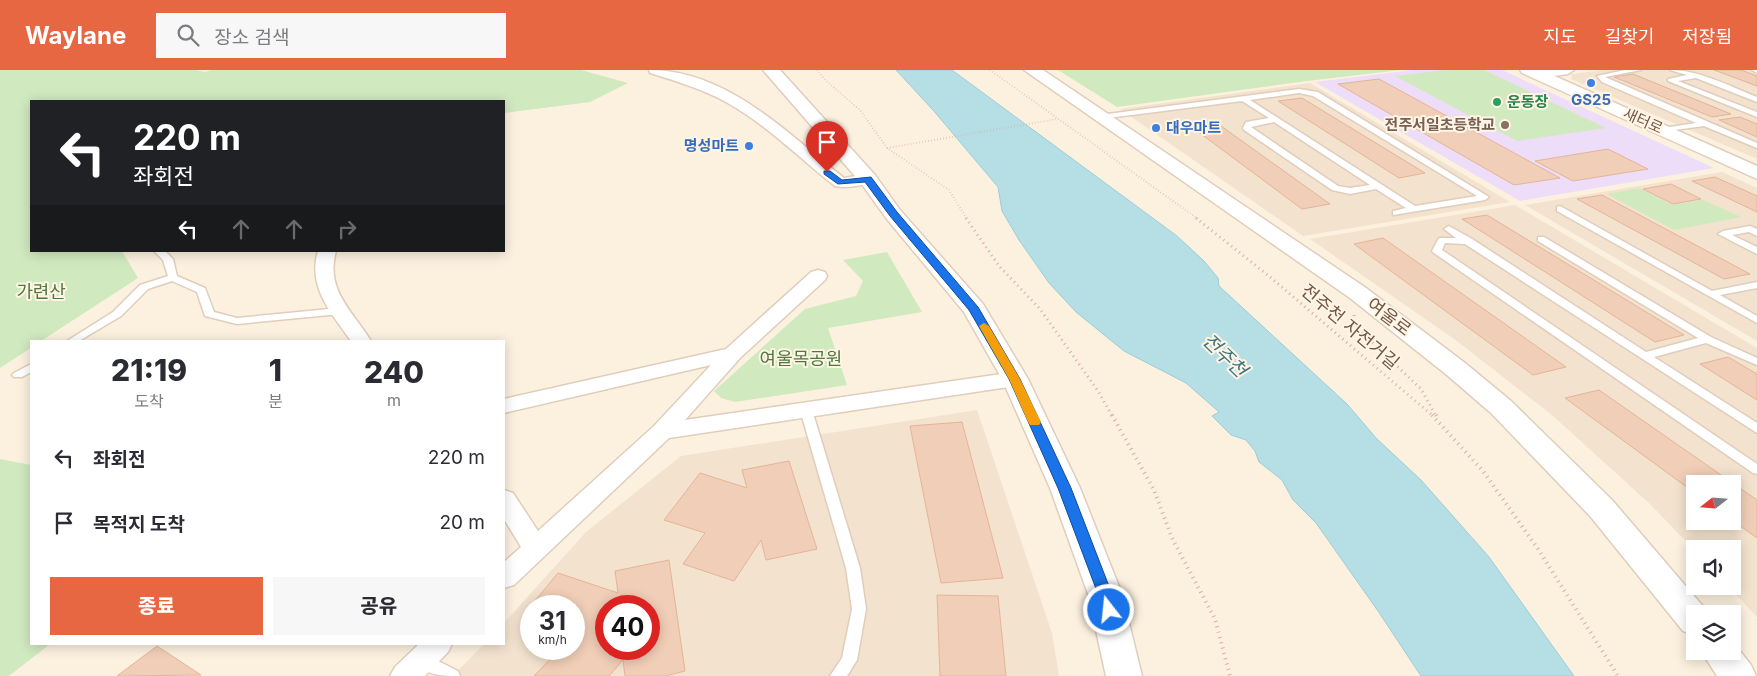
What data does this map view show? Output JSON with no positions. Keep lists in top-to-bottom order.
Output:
{
  "streets": {
    "street": ["새터로", "여울로"],
    "path": ["전주천 자전거길"]
  },
  "water": ["전주천"],
  "parks": ["가련산", "여울목공원"],
  "places": [
    "GS25",
    "운동장",
    "전주서일초등학교",
    "대우마트",
    "명성마트"
  ],
  "north": "left",
  "page": {
    "header": "Waylane",
    "search": "장소 검색",
    "nav": ["지도", "길찾기", "저장됨"],
    "turn": ["220 m", "좌회전"],
    "eta": [
      "21:19",
      "도착",
      "1",
      "분",
      "240",
      "m"
    ],
    "list": [
      {
        "name": "좌회전",
        "value": "220 m"
      },
      {
        "name": "목적지 도착",
        "value": "20 m"
      }
    ],
    "buttons": ["종료", "공유"],
    "speed": "31 km/h",
    "limit": "40"
  }
}
